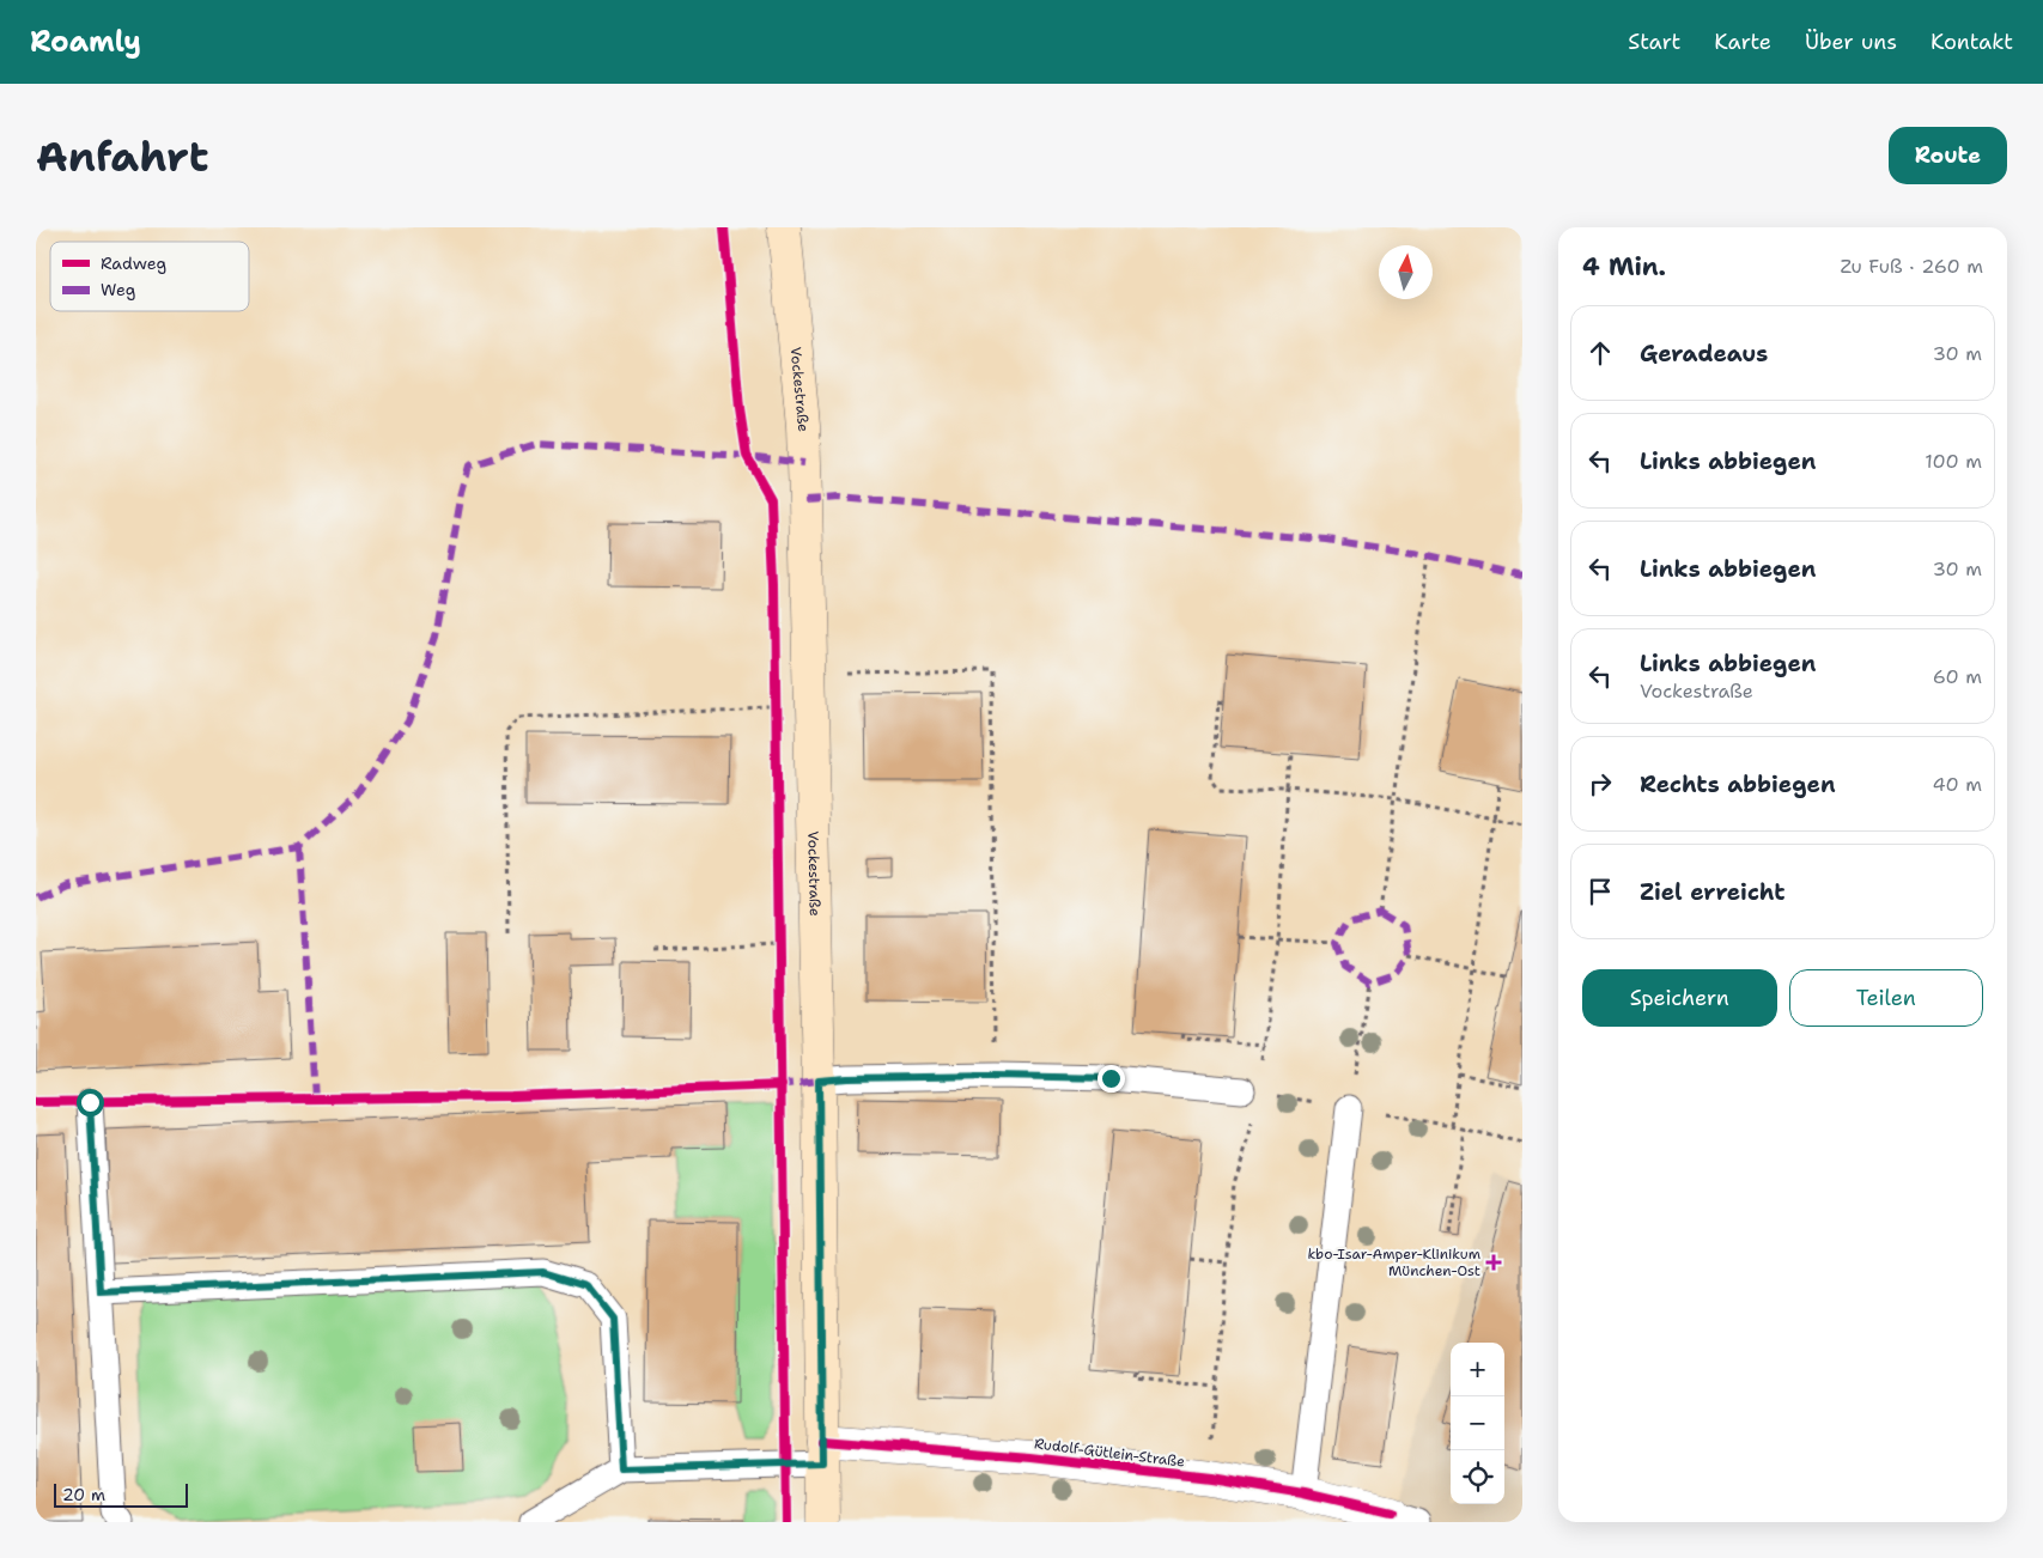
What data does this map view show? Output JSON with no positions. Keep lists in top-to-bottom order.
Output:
{
  "streets": {
    "main road": ["Vockestraße"],
    "street": ["Rudolf-Gütlein-Straße"]
  },
  "crossings": [
    ["Vockestraße", "Rudolf-Gütlein-Straße"]
  ],
  "places": {
    "health": ["kbo-Isar-Amper-Klinikum München-Ost"]
  },
  "legend": ["Radweg", "Weg"],
  "scale_bar": "20 m",
  "north": "top",
  "page": {
    "header": "Roamly",
    "nav": [
      "Start",
      "Karte",
      "Über uns",
      "Kontakt"
    ],
    "buttons": [
      "Route",
      ["Speichern", "Teilen"]
    ],
    "title": "Anfahrt",
    "heading": ["4 Min.", "Zu Fuß · 260 m"],
    "list": [
      ["Geradeaus", "30 m"],
      ["Links abbiegen", "100 m"],
      ["Links abbiegen", "30 m"],
      ["Links abbiegen", "Vockestraße", "60 m"],
      ["Rechts abbiegen", "40 m"],
      "Ziel erreicht"
    ],
    "map_buttons": ["+", "−"],
    "scale": "20 m"
  }
}
